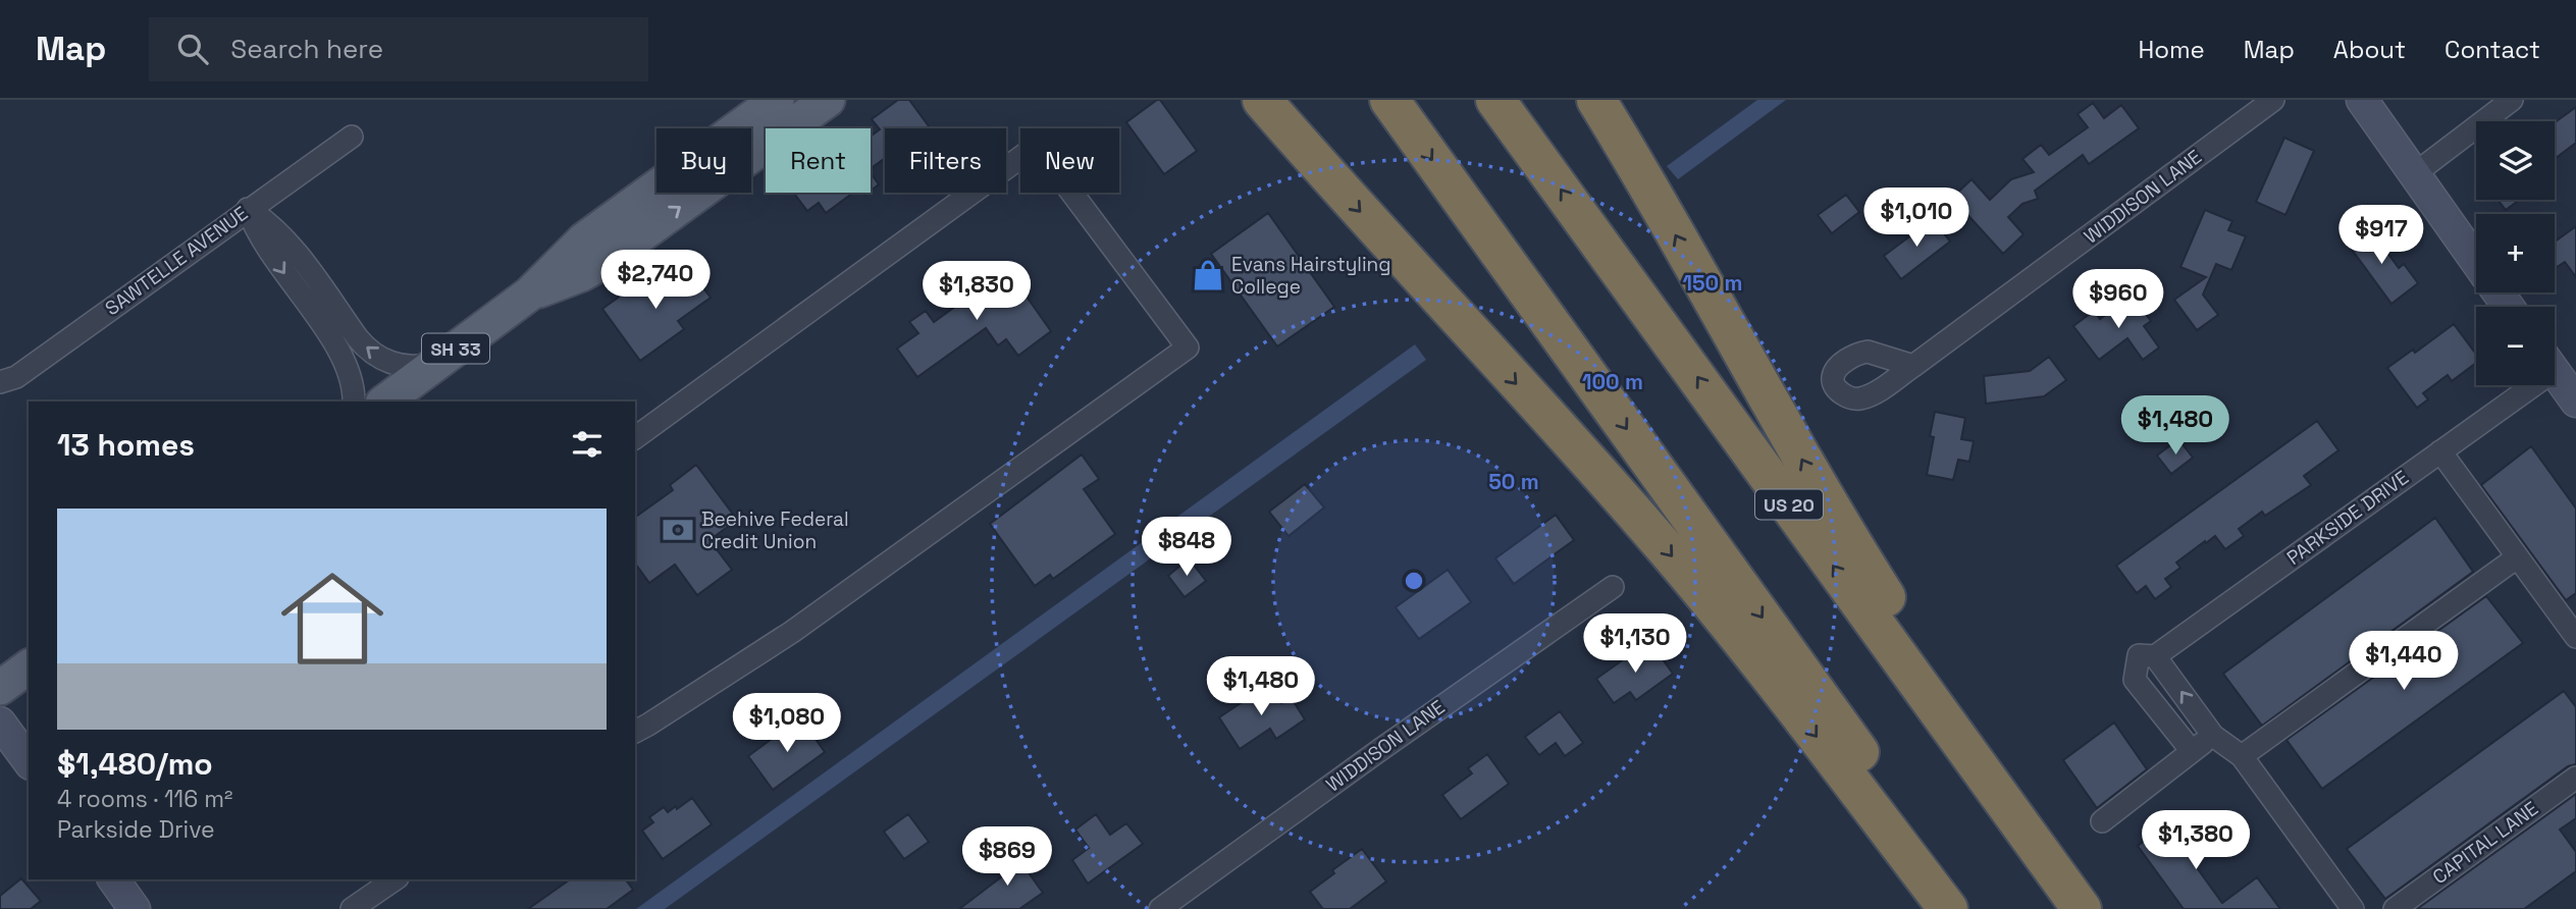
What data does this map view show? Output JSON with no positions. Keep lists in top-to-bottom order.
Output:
{
  "streets": {
    "highway": ["US 20"],
    "main road": ["SH 33"],
    "street": [
      "WIDDISON LANE",
      "SAWTELLE AVENUE",
      "PARKSIDE DRIVE",
      "CAPITAL LANE"
    ]
  },
  "places": {
    "shop": ["Evans Hairstyling College"],
    "bank": ["Beehive Federal Credit Union"]
  },
  "page": {
    "header": "Map",
    "search": "Search here",
    "nav": [
      "Home",
      "Map",
      "About",
      "Contact"
    ],
    "map_buttons": ["+", "−"],
    "chip": [
      "Buy",
      "Rent",
      "Filters",
      "New"
    ],
    "price": [
      "$1,010",
      "$917",
      "$2,740",
      "$1,830",
      "$960",
      "$1,480",
      "$848",
      "$1,130",
      "$1,440",
      "$1,480",
      "$1,080",
      "$1,380",
      "$869"
    ],
    "heading": "13 homes",
    "list": [
      {
        "name": "$1,480/mo",
        "note": "4 rooms · 116 m² · Parkside Drive"
      }
    ]
  },
  "rings": ["150 m", "100 m", "50 m"]
}
